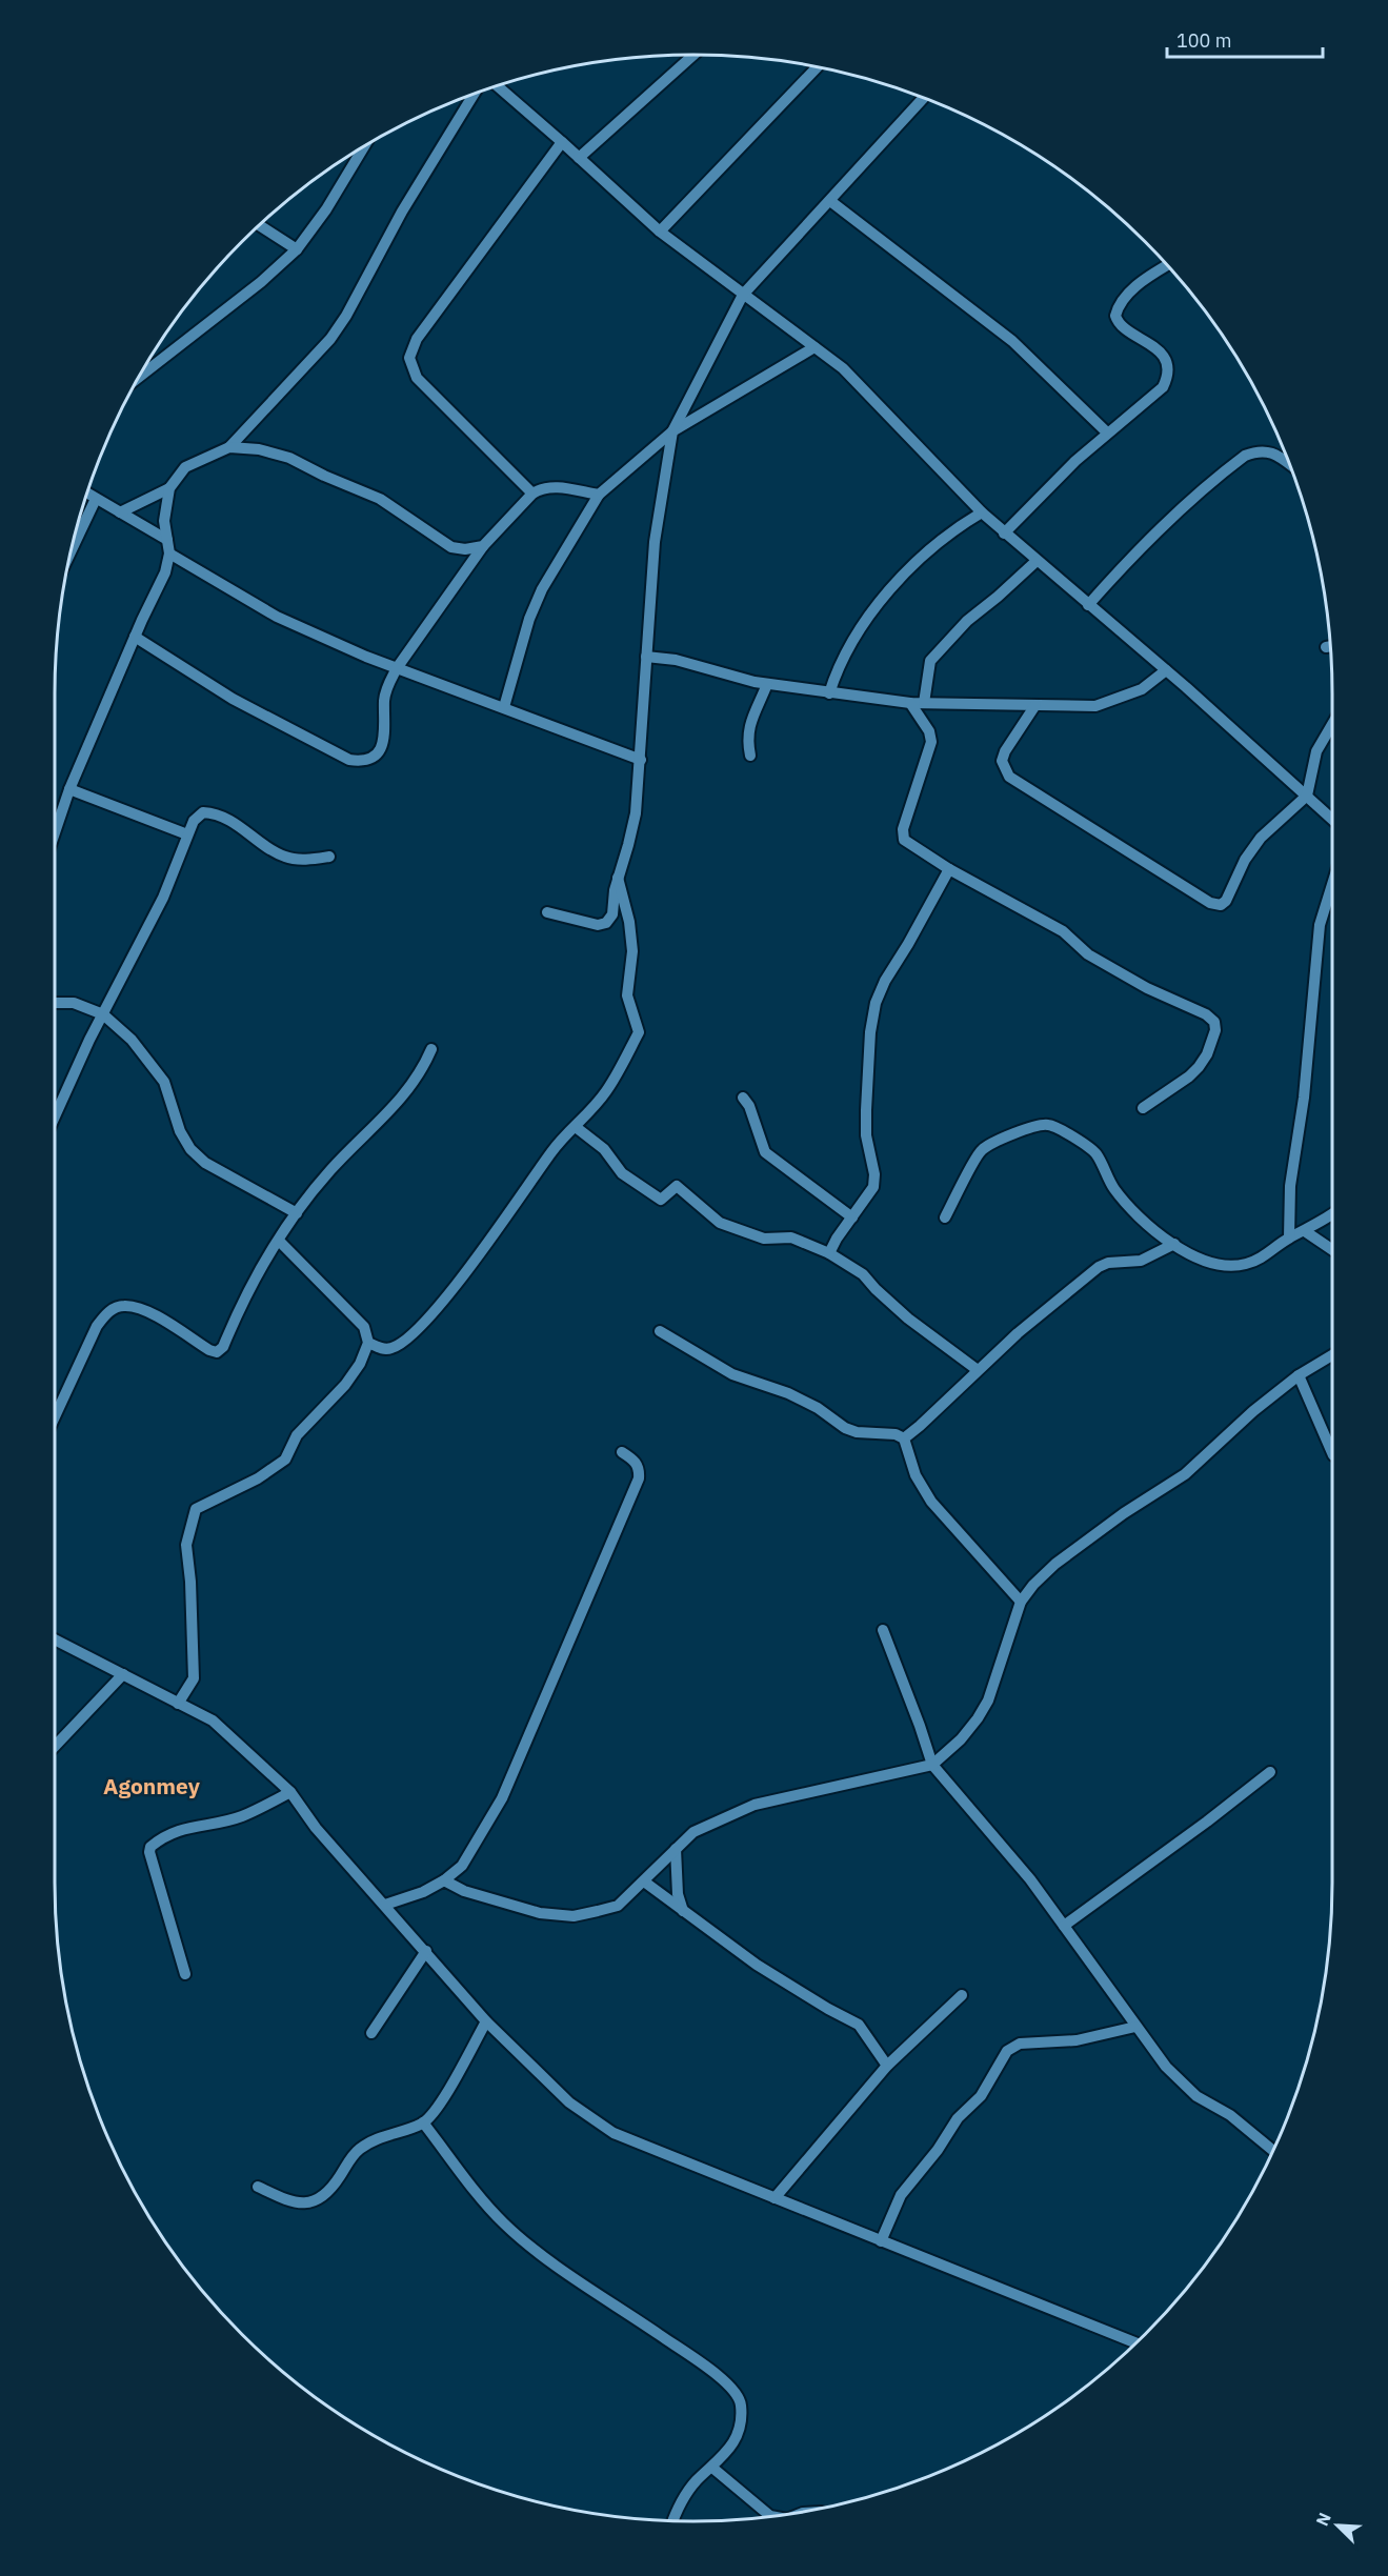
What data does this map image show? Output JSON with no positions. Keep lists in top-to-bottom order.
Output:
{
  "districts": ["Agonmey"],
  "scale_bar": "100 m",
  "north": "top left"
}
